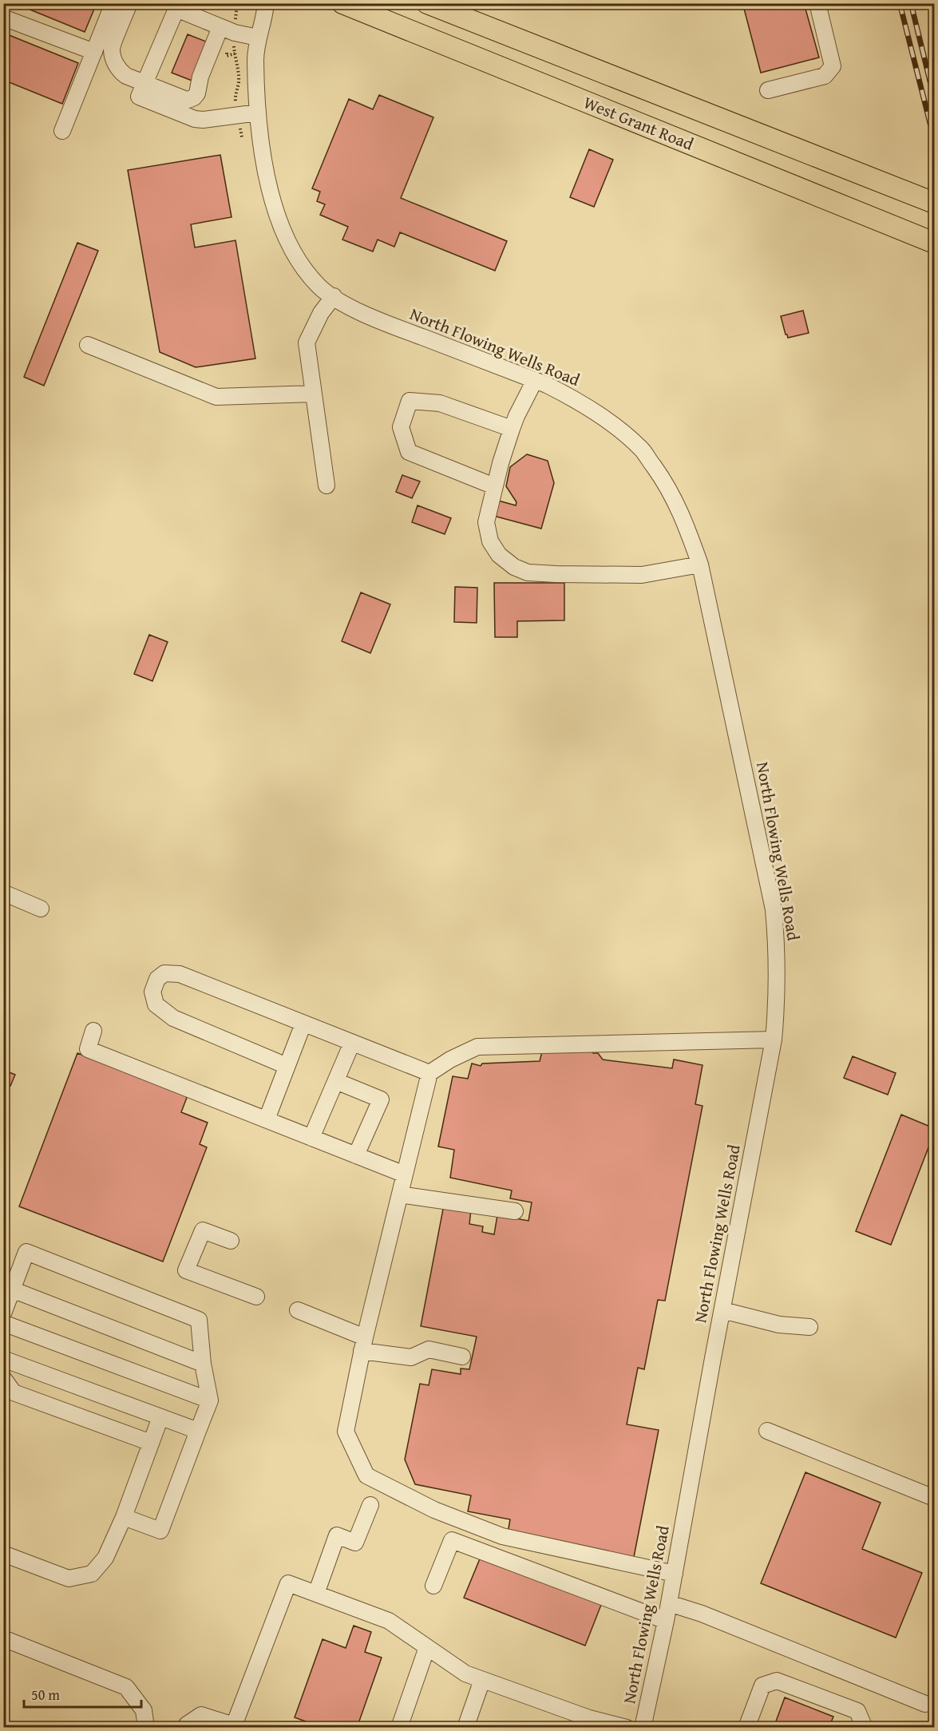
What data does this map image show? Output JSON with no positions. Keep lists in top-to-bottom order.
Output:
{
  "streets": {
    "main road": ["West Grant Road"],
    "street": ["North Flowing Wells Road"]
  },
  "scale_bar": "50 m"
}
